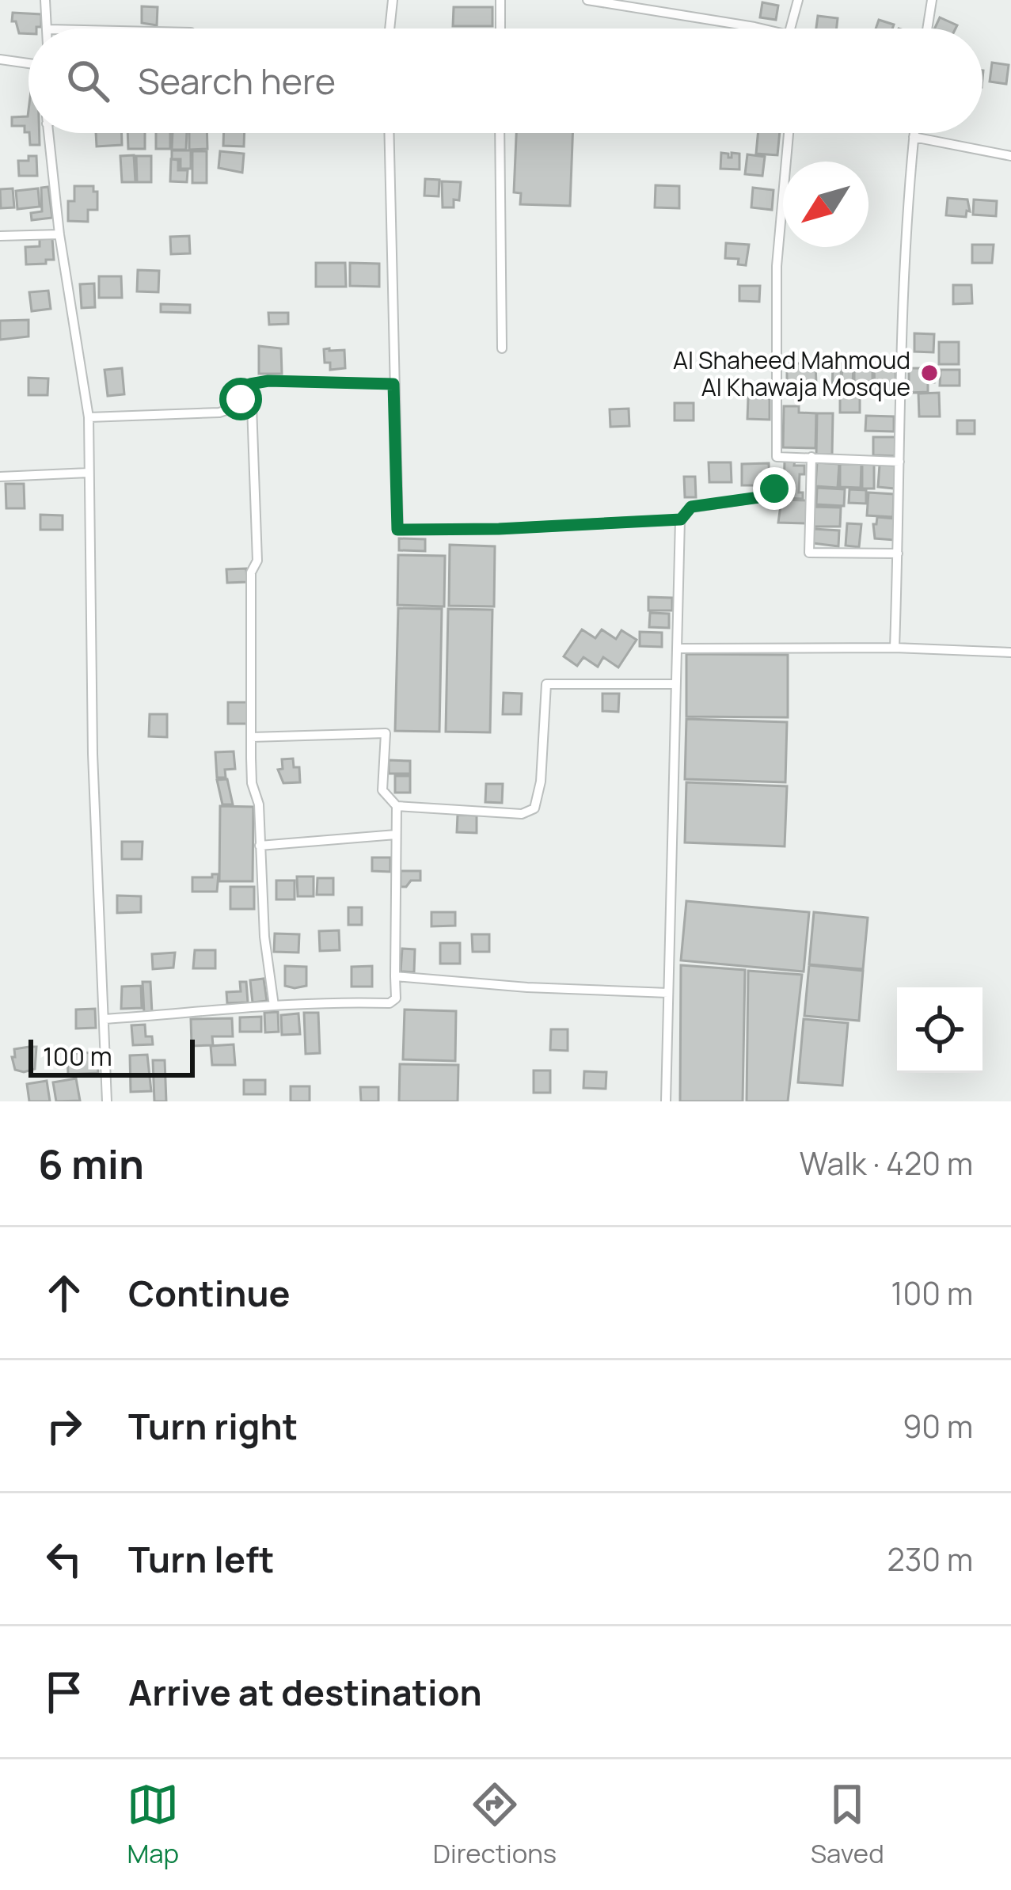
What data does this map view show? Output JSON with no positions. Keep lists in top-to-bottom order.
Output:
{
  "places": ["Al Shaheed Mahmoud Al Khawaja Mosque"],
  "scale_bar": "100 m",
  "north": "bottom left",
  "page": {
    "search": "Search here",
    "scale": "100 m",
    "heading": ["6 min", "Walk · 420 m"],
    "list": [
      ["Continue", "100 m"],
      ["Turn right", "90 m"],
      ["Turn left", "230 m"],
      "Arrive at destination"
    ],
    "nav": ["Map", "Directions", "Saved"]
  }
}
